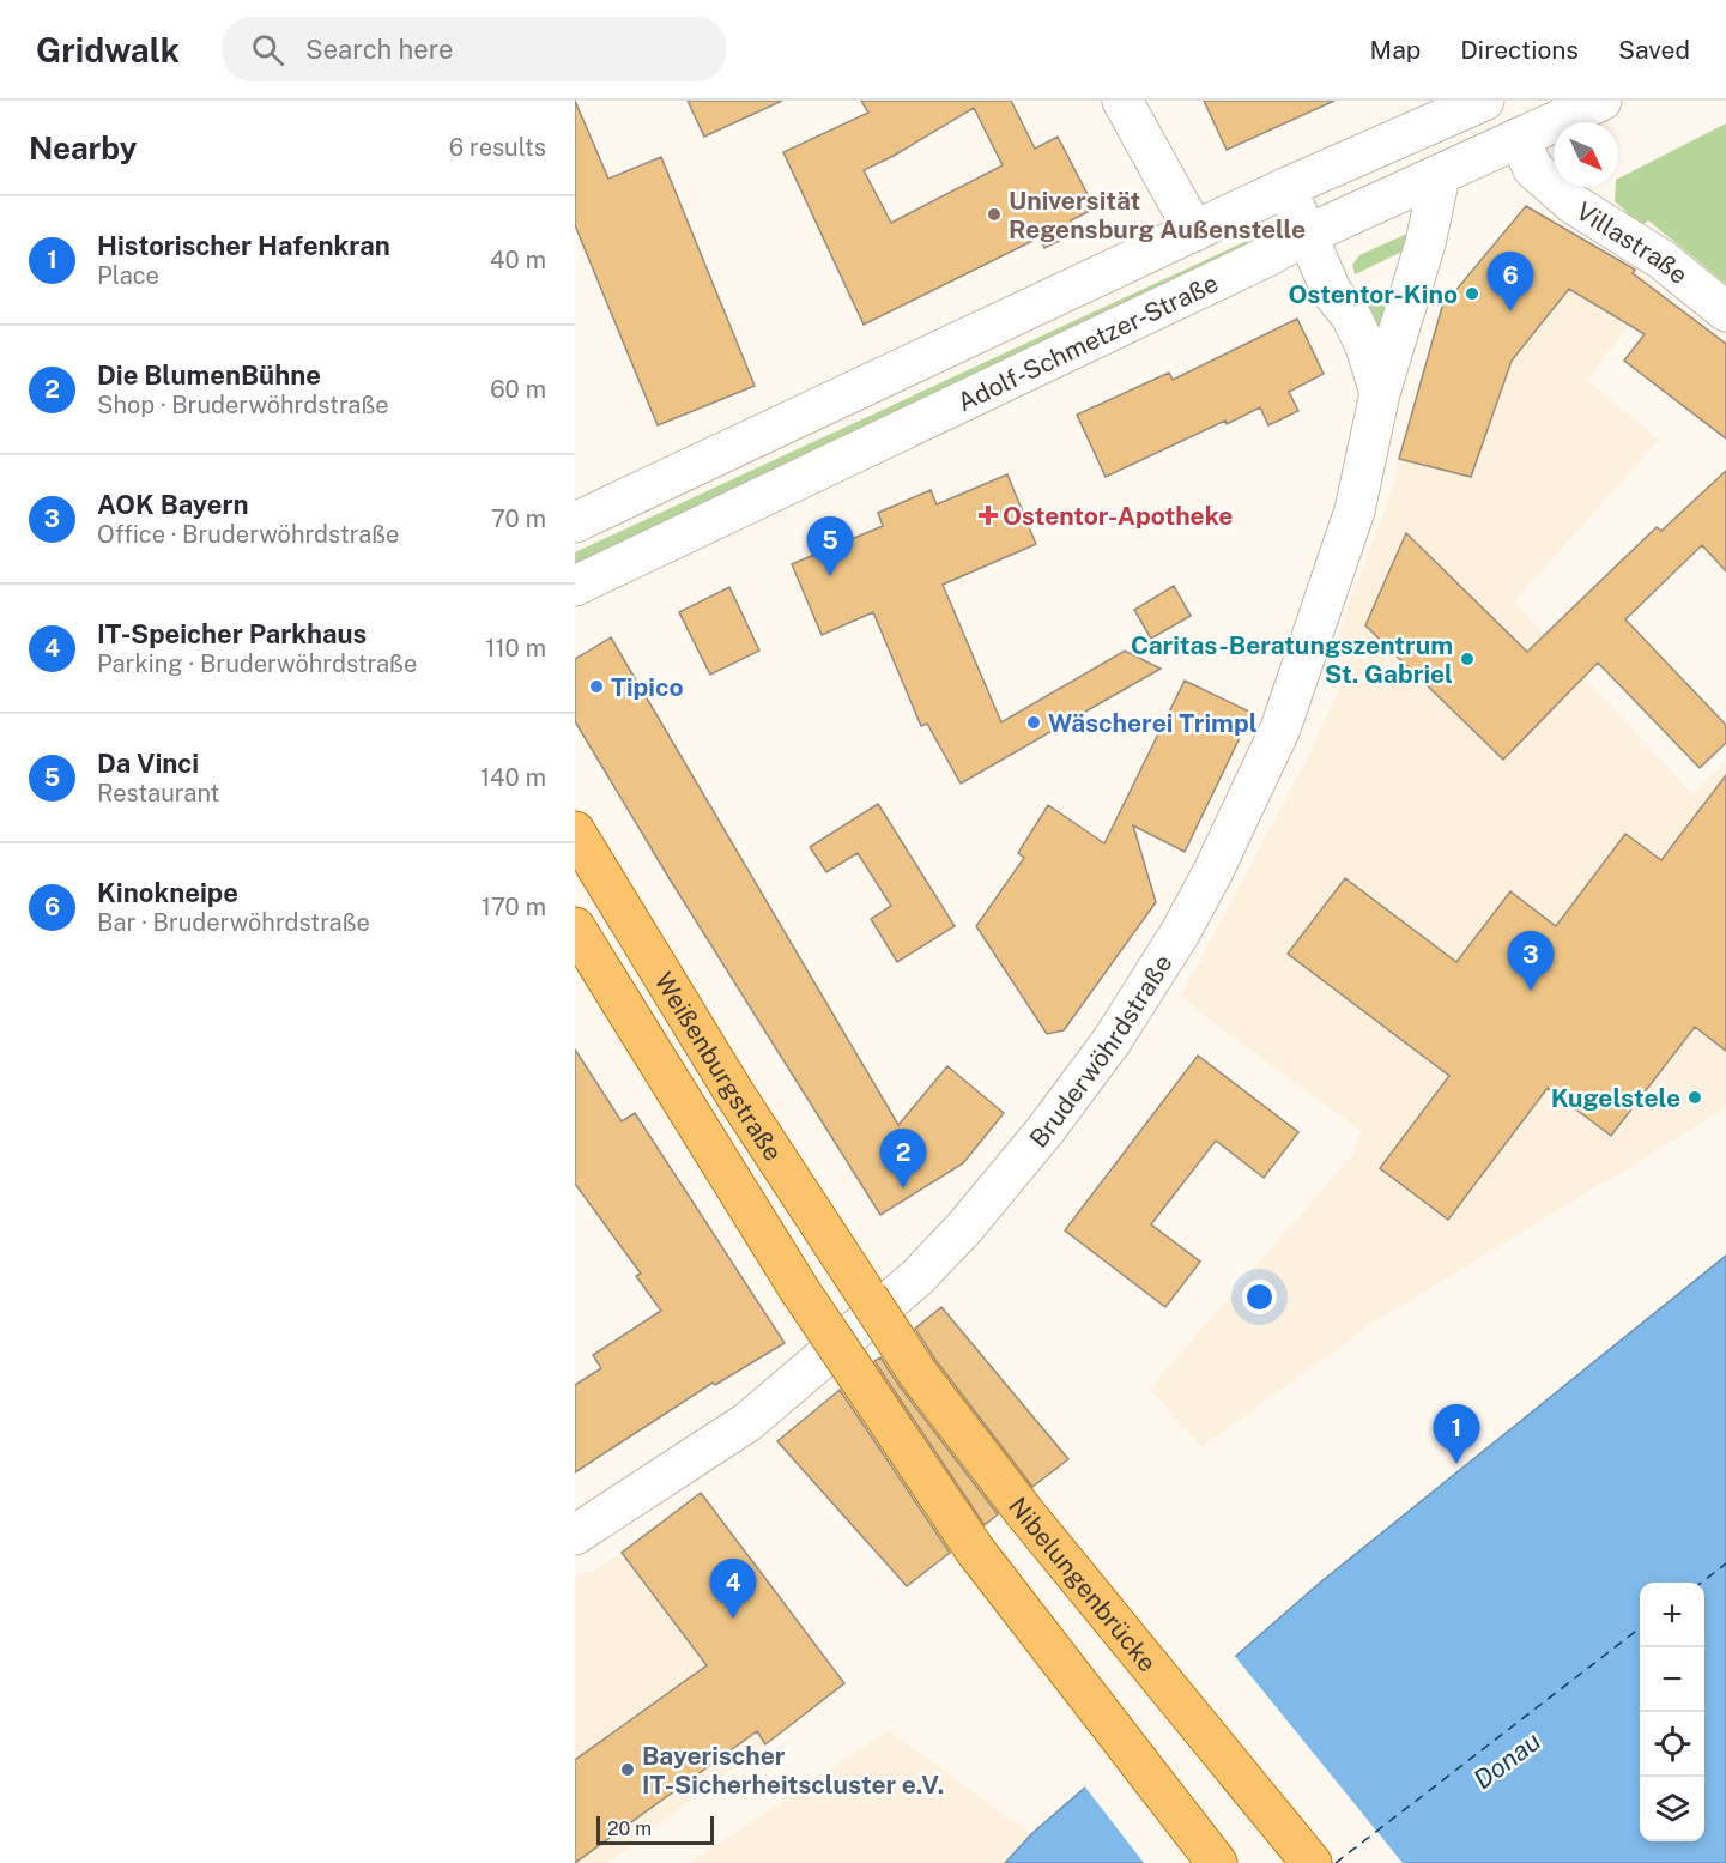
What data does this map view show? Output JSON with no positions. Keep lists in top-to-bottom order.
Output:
{
  "streets": {
    "main road": ["Weißenburgstraße", "Nibelungenbrücke"],
    "street": ["Villastraße", "Adolf-Schmetzer-Straße", "Bruderwöhrdstraße"]
  },
  "crossings": [
    ["Villastraße", "Adolf-Schmetzer-Straße"],
    ["Adolf-Schmetzer-Straße", "Bruderwöhrdstraße"],
    ["Weißenburgstraße", "Nibelungenbrücke"]
  ],
  "water": ["Donau"],
  "places": {
    "other": [
      "Universität Regensburg Außenstelle",
      "Ostentor-Kino",
      "Caritas-Beratungszentrum St. Gabriel",
      "Tipico",
      "Wäscherei Trimpl",
      "Kugelstele",
      "Bayerischer IT-Sicherheitscluster e.V."
    ],
    "health": ["Ostentor-Apotheke"]
  },
  "scale_bar": "20 m",
  "north": "bottom right",
  "page": {
    "header": "Gridwalk",
    "search": "Search here",
    "nav": ["Map", "Directions", "Saved"],
    "heading": ["Nearby", "6 results"],
    "list": [
      {
        "mark": "1",
        "name": "Historischer Hafenkran",
        "note": "Place",
        "value": "40 m"
      },
      {
        "mark": "2",
        "name": "Die BlumenBühne",
        "note": "Shop · Bruderwöhrdstraße",
        "value": "60 m"
      },
      {
        "mark": "3",
        "name": "AOK Bayern",
        "note": "Office · Bruderwöhrdstraße",
        "value": "70 m"
      },
      {
        "mark": "4",
        "name": "IT-Speicher Parkhaus",
        "note": "Parking · Bruderwöhrdstraße",
        "value": "110 m"
      },
      {
        "mark": "5",
        "name": "Da Vinci",
        "note": "Restaurant",
        "value": "140 m"
      },
      {
        "mark": "6",
        "name": "Kinokneipe",
        "note": "Bar · Bruderwöhrdstraße",
        "value": "170 m"
      }
    ],
    "pins": [
      "6",
      "5",
      "3",
      "2",
      "1",
      "4"
    ],
    "map_buttons": ["+", "−"],
    "scale": "20 m"
  }
}
